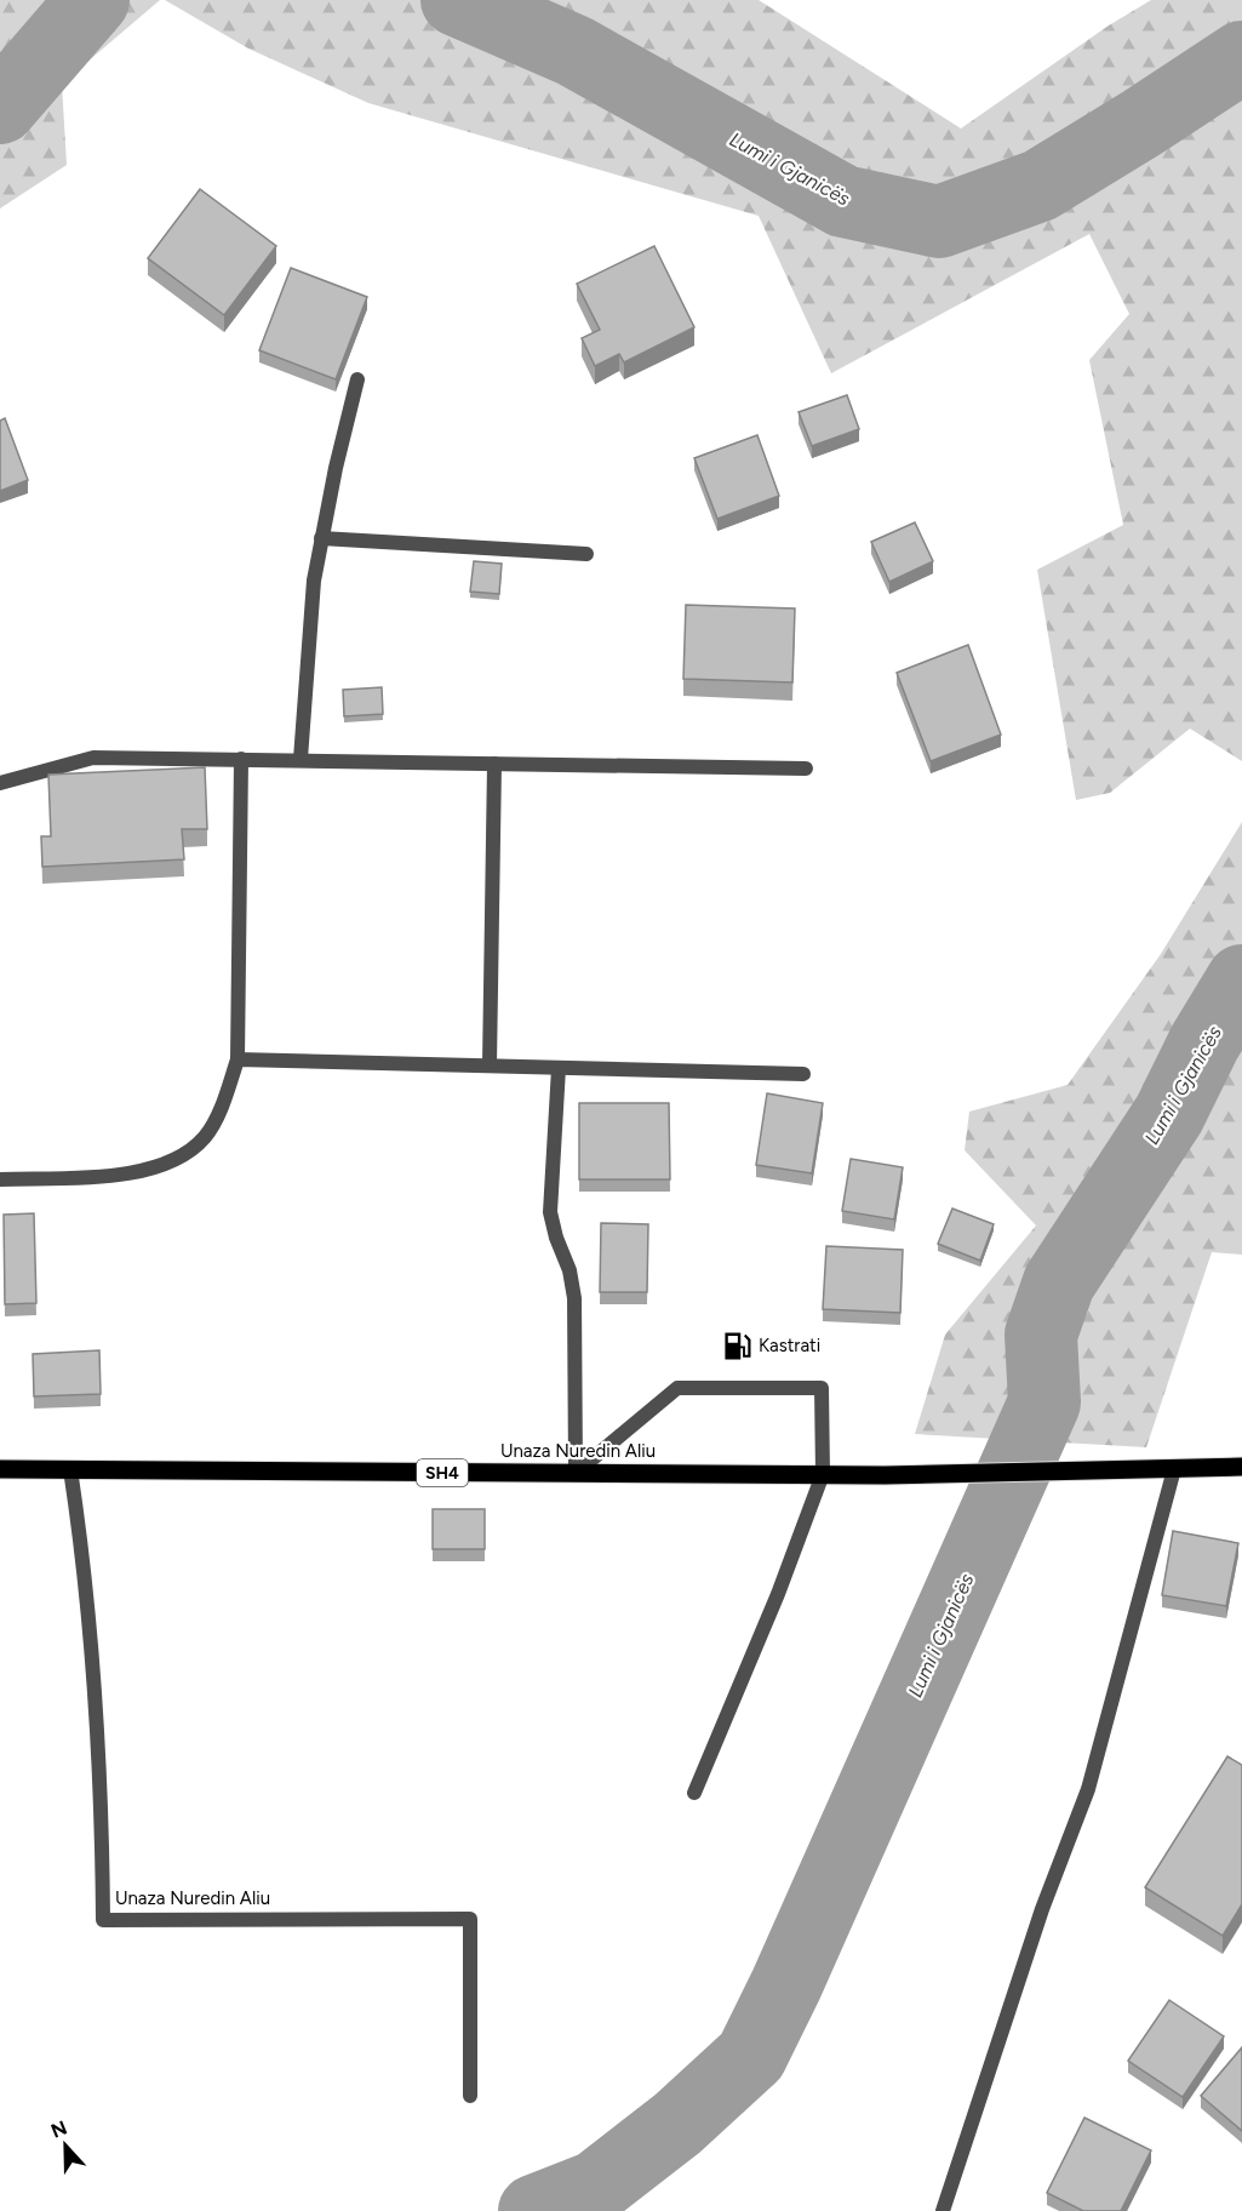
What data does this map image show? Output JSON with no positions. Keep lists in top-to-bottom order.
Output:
{
  "streets": {
    "main road": ["Unaza Nuredin Aliu", "SH4"]
  },
  "water": ["Lumi i Gjanicës"],
  "places": {
    "fuel station": ["Kastrati"]
  },
  "north": "top"
}
